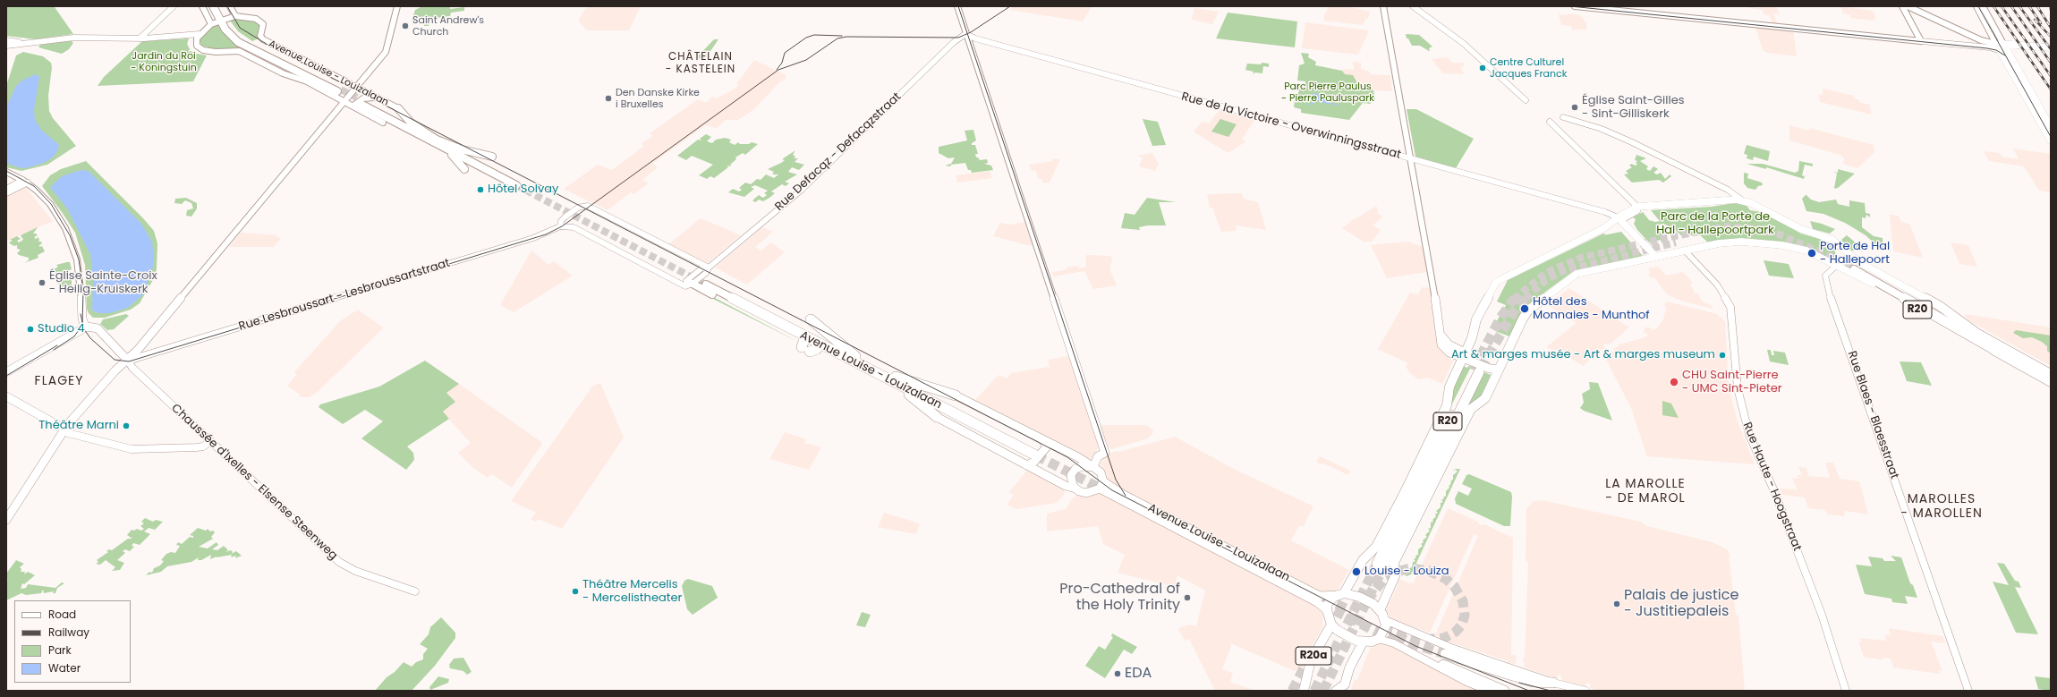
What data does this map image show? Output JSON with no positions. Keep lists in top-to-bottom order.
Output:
{
  "streets": {
    "highway": ["Avenue Louise - Louizalaan", "R20"],
    "main road": ["R20a"],
    "street": [
      "Rue de la Victoire - Overwinningsstraat",
      "Rue Defacqz - Defacqzstraat",
      "Rue Lesbroussart - Lesbroussartstraat",
      "Rue Blaes - Blaesstraat",
      "Chaussée d'Ixelles - Elsense Steenweg",
      "Rue Haute - Hoogstraat"
    ]
  },
  "crossings": [
    ["Avenue Louise - Louizalaan", "R20a"],
    ["Rue de la Victoire - Overwinningsstraat", "Rue Defacqz - Defacqzstraat"],
    ["Rue Lesbroussart - Lesbroussartstraat", "Chaussée d'Ixelles - Elsense Steenweg"],
    ["R20", "Rue Blaes - Blaesstraat"]
  ],
  "districts": [
    "CHÂTELAIN - KASTELEIN",
    "FLAGEY",
    "LA MAROLLE - DE MAROL",
    "MAROLLES - MAROLLEN"
  ],
  "parks": ["Jardin du Roi - Koningstuin", "Parc Pierre Paulus - Pierre Pauluspark", "Parc de la Porte de Hal - Hallepoortpark"],
  "places": [
    "Saint Andrew's Church",
    "Centre Culturel Jacques Franck",
    "Den Danske Kirke i Bruxelles",
    "Église Saint-Gilles - Sint-Gilliskerk",
    "Hôtel Solvay",
    "Porte de Hal - Hallepoort",
    "Église Sainte-Croix - Heilig-Kruiskerk",
    "Hôtel des Monnaies - Munthof",
    "Studio 4",
    "Art & marges musée - Art & marges museum",
    "CHU Saint-Pierre - UMC Sint-Pieter",
    "Théâtre Marni",
    "Louise - Louiza",
    "Théâtre Mercelis - Mercelistheater",
    "Pro-Cathedral of the Holy Trinity",
    "Palais de justice - Justitiepaleis",
    "EDA"
  ],
  "legend": [
    "Road",
    "Railway",
    "Park",
    "Water"
  ]
}
